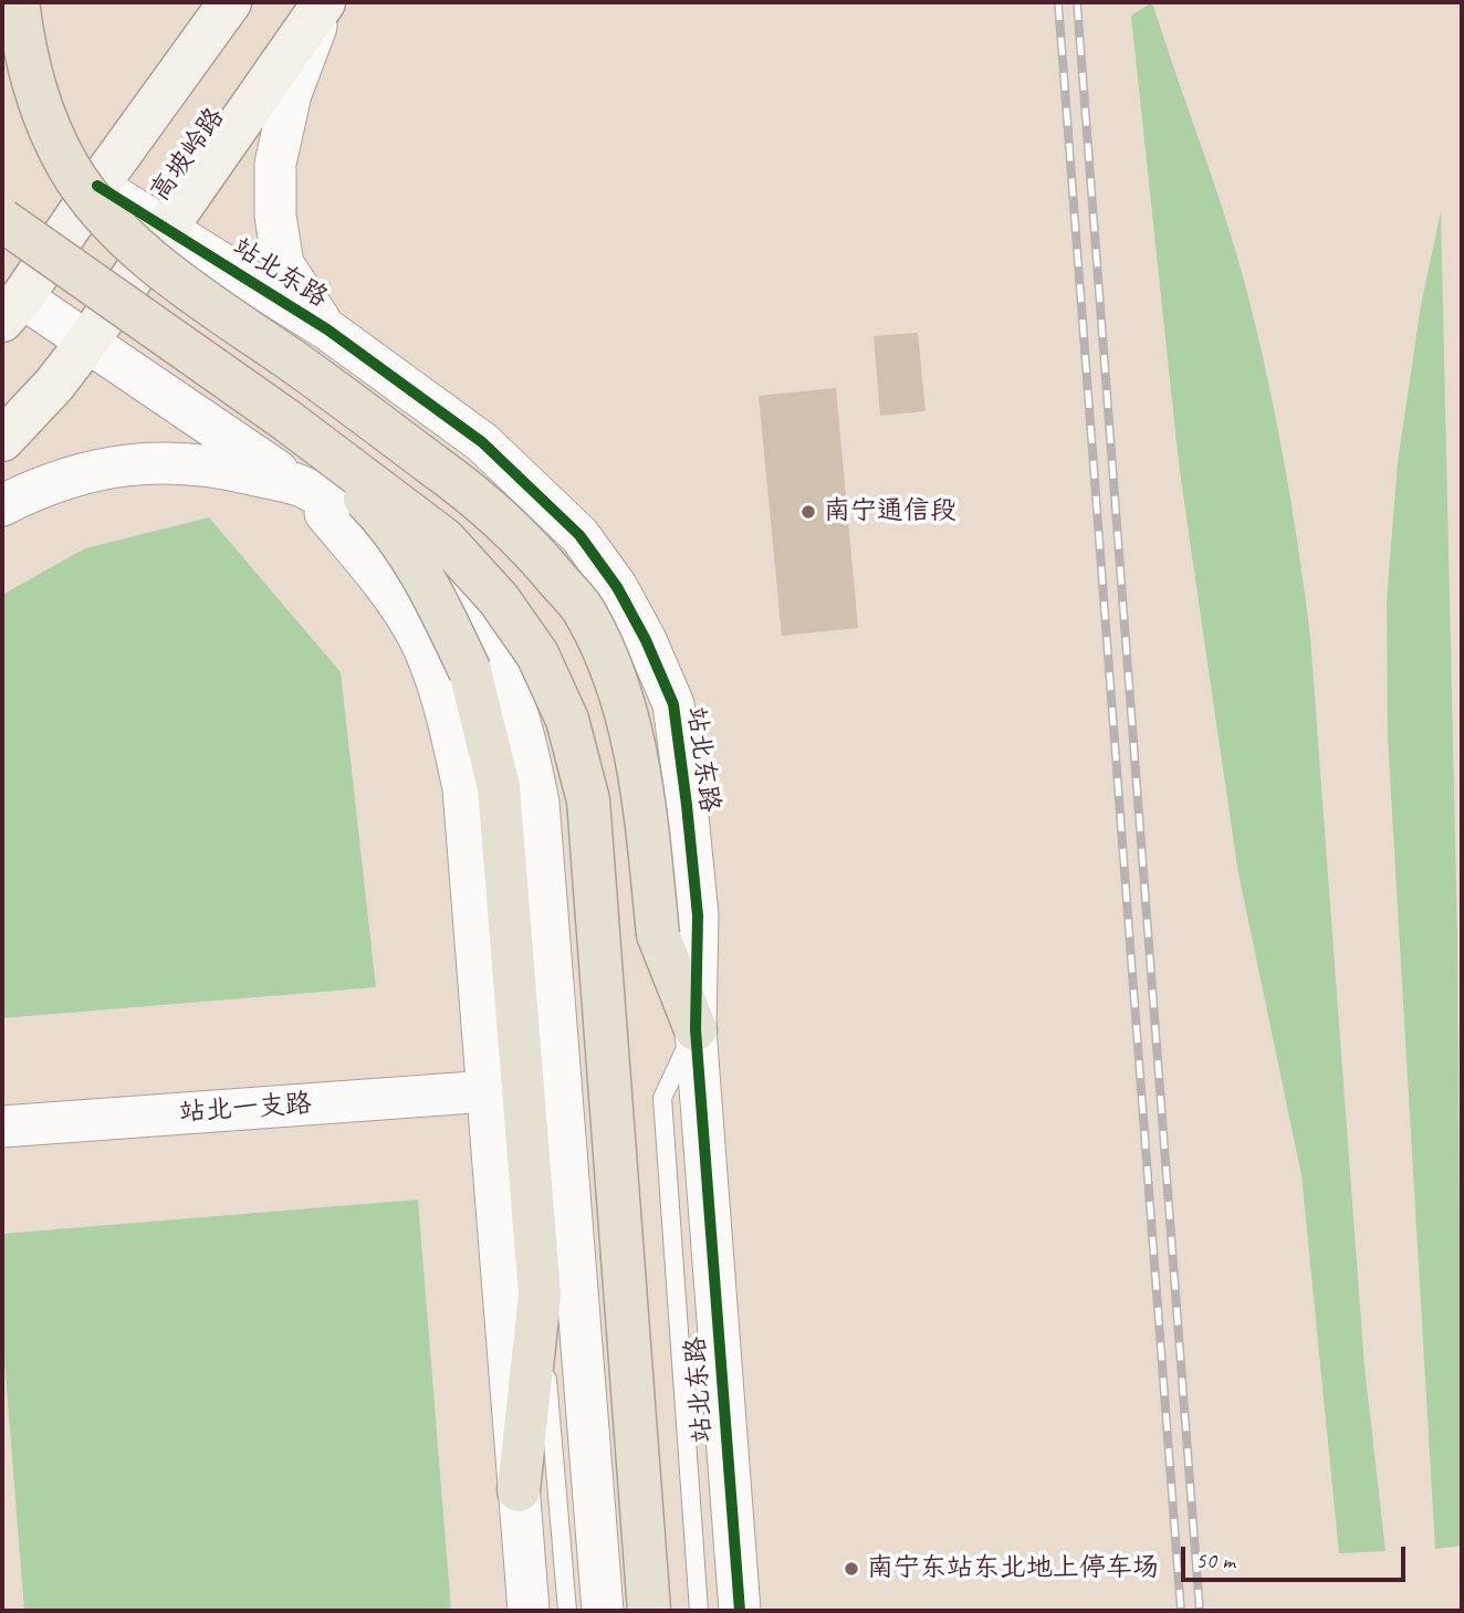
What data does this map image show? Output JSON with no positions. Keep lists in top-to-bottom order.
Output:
{
  "streets": {
    "main road": ["高坡岭路"],
    "street": ["站北东路", "站北一支路"]
  },
  "crossings": [
    ["高坡岭路", "站北东路"]
  ],
  "places": ["南宁通信段", "南宁东站东北地上停车场"],
  "scale_bar": "50 m"
}
